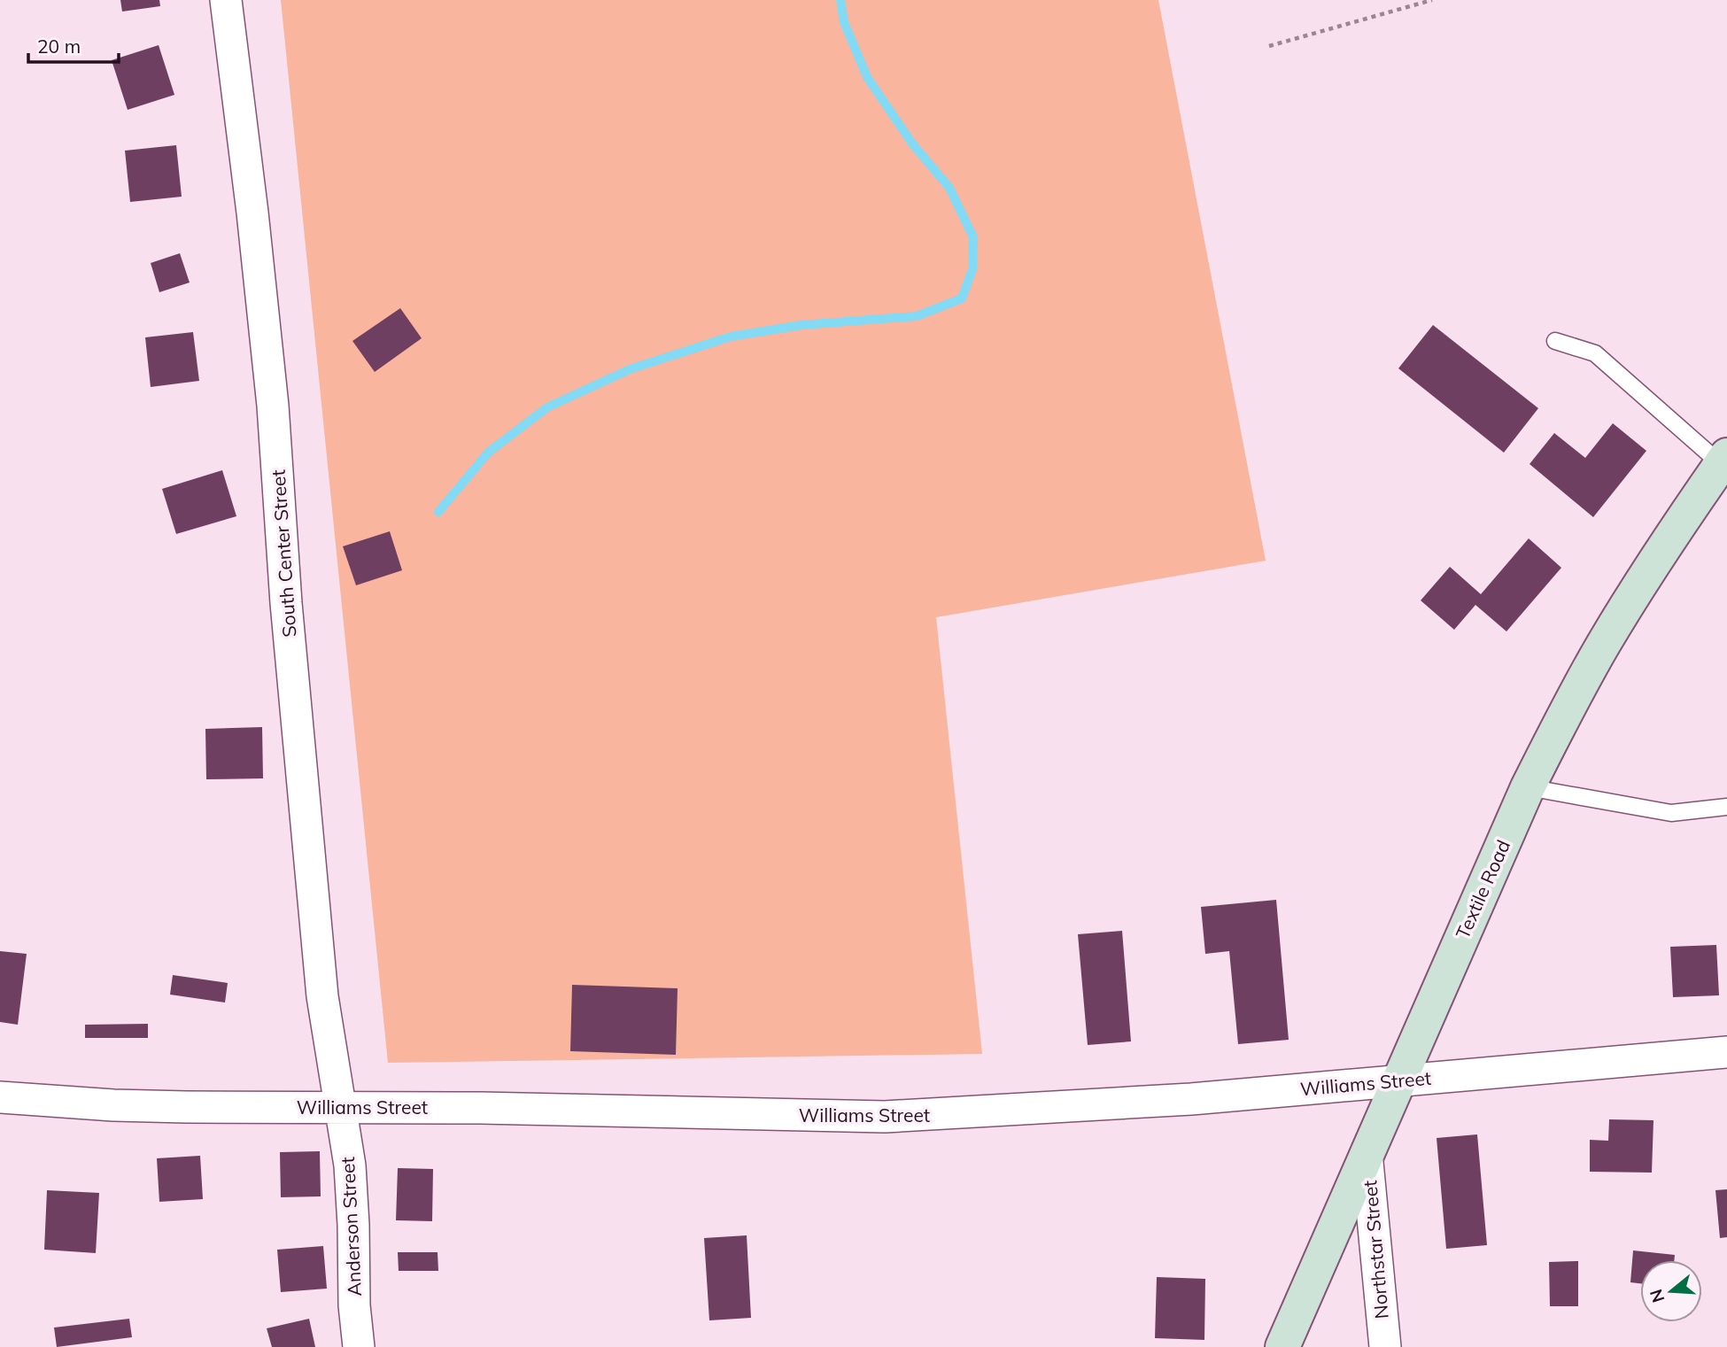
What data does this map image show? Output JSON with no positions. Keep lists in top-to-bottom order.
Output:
{
  "streets": {
    "street": [
      "South Center Street",
      "Textile Road",
      "Williams Street",
      "Anderson Street",
      "Northstar Street"
    ]
  },
  "crossings": [
    ["South Center Street", "Williams Street"],
    ["South Center Street", "Anderson Street"],
    ["Textile Road", "Williams Street"],
    ["Textile Road", "Northstar Street"],
    ["Williams Street", "Anderson Street"]
  ],
  "scale_bar": "20 m",
  "north": "left"
}
